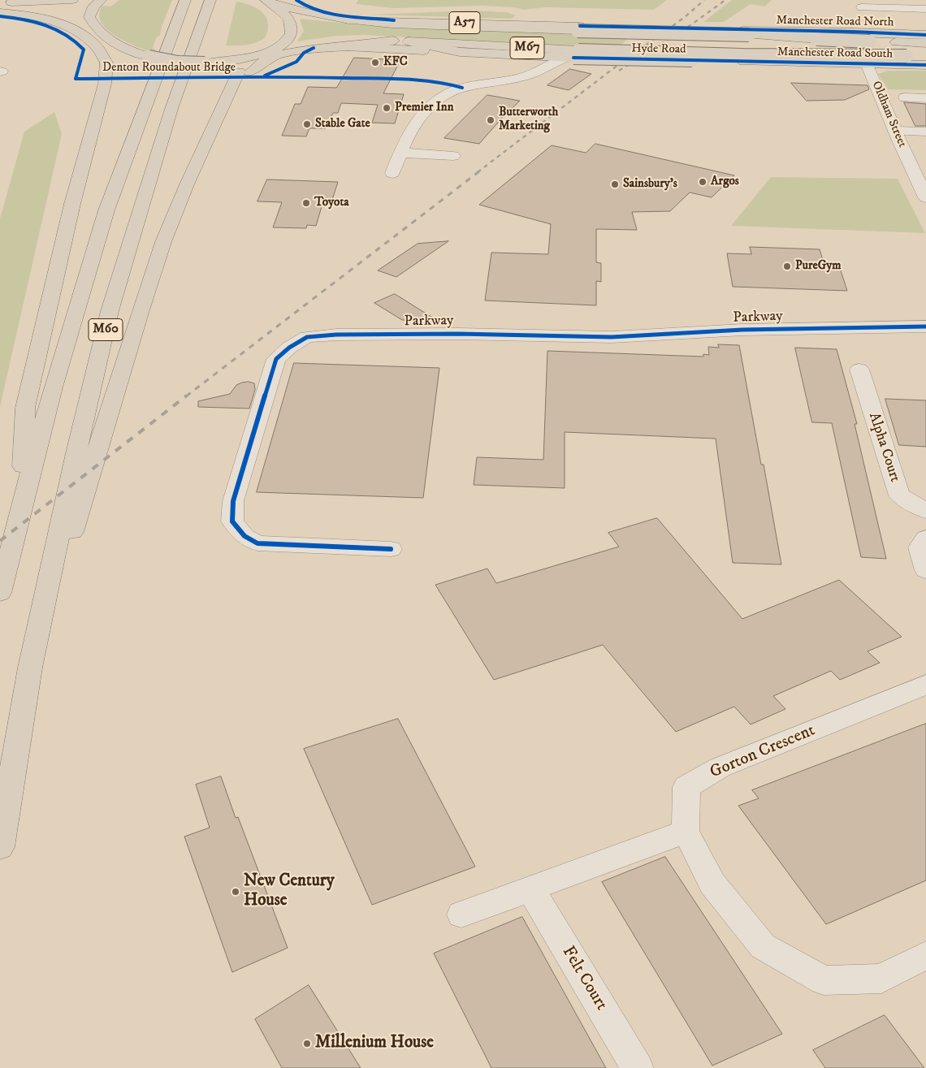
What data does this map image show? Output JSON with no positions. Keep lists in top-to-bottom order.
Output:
{
  "streets": {
    "main road": [
      "Manchester Road North",
      "A57",
      "M67",
      "Hyde Road",
      "Manchester Road South",
      "M60"
    ],
    "street": [
      "Oldham Street",
      "Parkway",
      "Alpha Court",
      "Gorton Crescent",
      "Felt Court"
    ],
    "cycle path": ["Denton Roundabout Bridge"]
  },
  "crossings": [
    ["Manchester Road North", "Hyde Road"],
    ["Manchester Road North", "Oldham Street"],
    ["A57", "Hyde Road"],
    ["A57", "M60"],
    ["M67", "Hyde Road"],
    ["Hyde Road", "Manchester Road South"],
    ["Manchester Road South", "Oldham Street"]
  ],
  "places": [
    "KFC",
    "Premier Inn",
    "Butterworth Marketing",
    "Stable Gate",
    "Argos",
    "Sainsbury's",
    "Toyota",
    "PureGym",
    "New Century House",
    "Millenium House"
  ]
}
